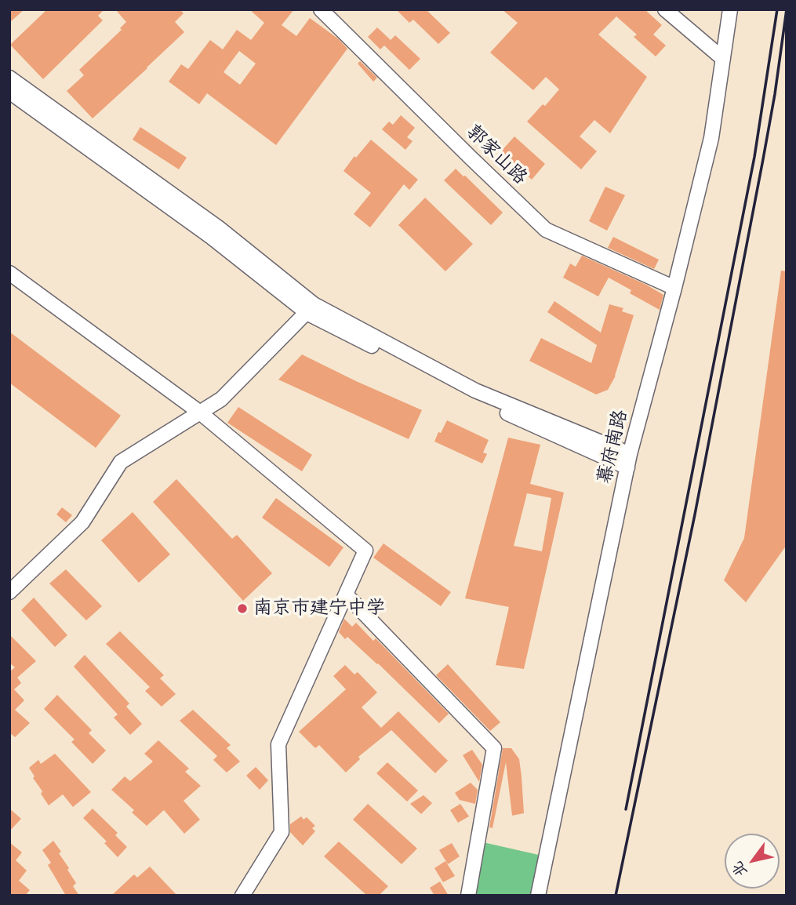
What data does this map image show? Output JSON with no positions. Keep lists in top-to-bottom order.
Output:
{
  "streets": {
    "street": ["郭家山路", "幕府南路"]
  },
  "crossings": [
    ["郭家山路", "幕府南路"]
  ],
  "places": ["南京市建宁中学"],
  "north": "bottom left"
}
